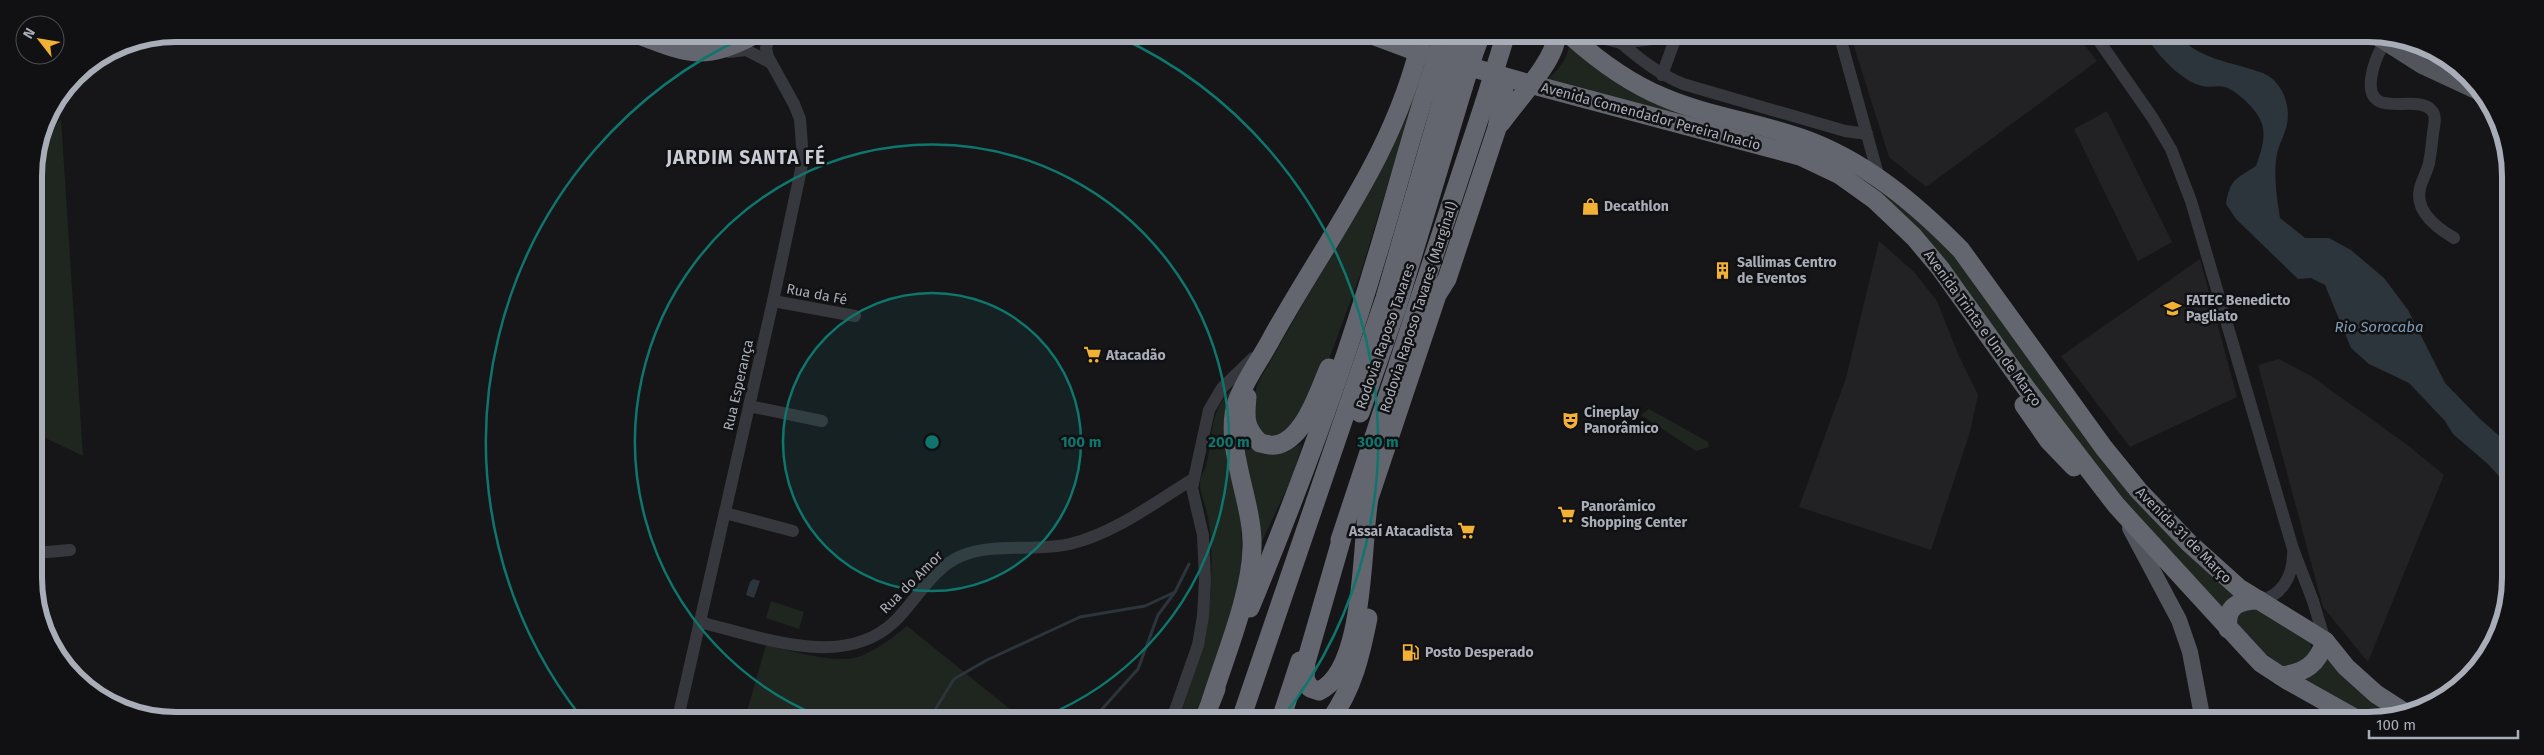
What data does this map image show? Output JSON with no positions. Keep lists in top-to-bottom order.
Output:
{
  "streets": {
    "highway": [
      "Avenida Comendador Pereira Inacio",
      "Rodovia Raposo Tavares (Marginal)",
      "Avenida Trinta e Um de Março",
      "Rodovia Raposo Tavares",
      "Avenida 31 de Março"
    ],
    "street": ["Rua da Fé", "Rua Esperança", "Rua do Amor"]
  },
  "crossings": [
    ["Avenida Comendador Pereira Inacio", "Avenida Trinta e Um de Março"],
    ["Rua da Fé", "Rua Esperança"],
    ["Avenida Trinta e Um de Março", "Avenida 31 de Março"],
    ["Rua Esperança", "Rua do Amor"]
  ],
  "districts": ["JARDIM SANTA FÉ"],
  "water": ["Rio Sorocaba"],
  "places": {
    "shop": ["Decathlon"],
    "building": ["Sallimas Centro de Eventos"],
    "school or university": ["FATEC Benedicto Pagliato"],
    "supermarket": ["Atacadão", "Panorâmico Shopping Center", "Assaí Atacadista"],
    "theatre": ["Cineplay Panorâmico"],
    "fuel station": ["Posto Desperado"]
  },
  "scale_bar": "100 m",
  "north": "top left",
  "rings": ["100 m", "200 m", "300 m"]
}
